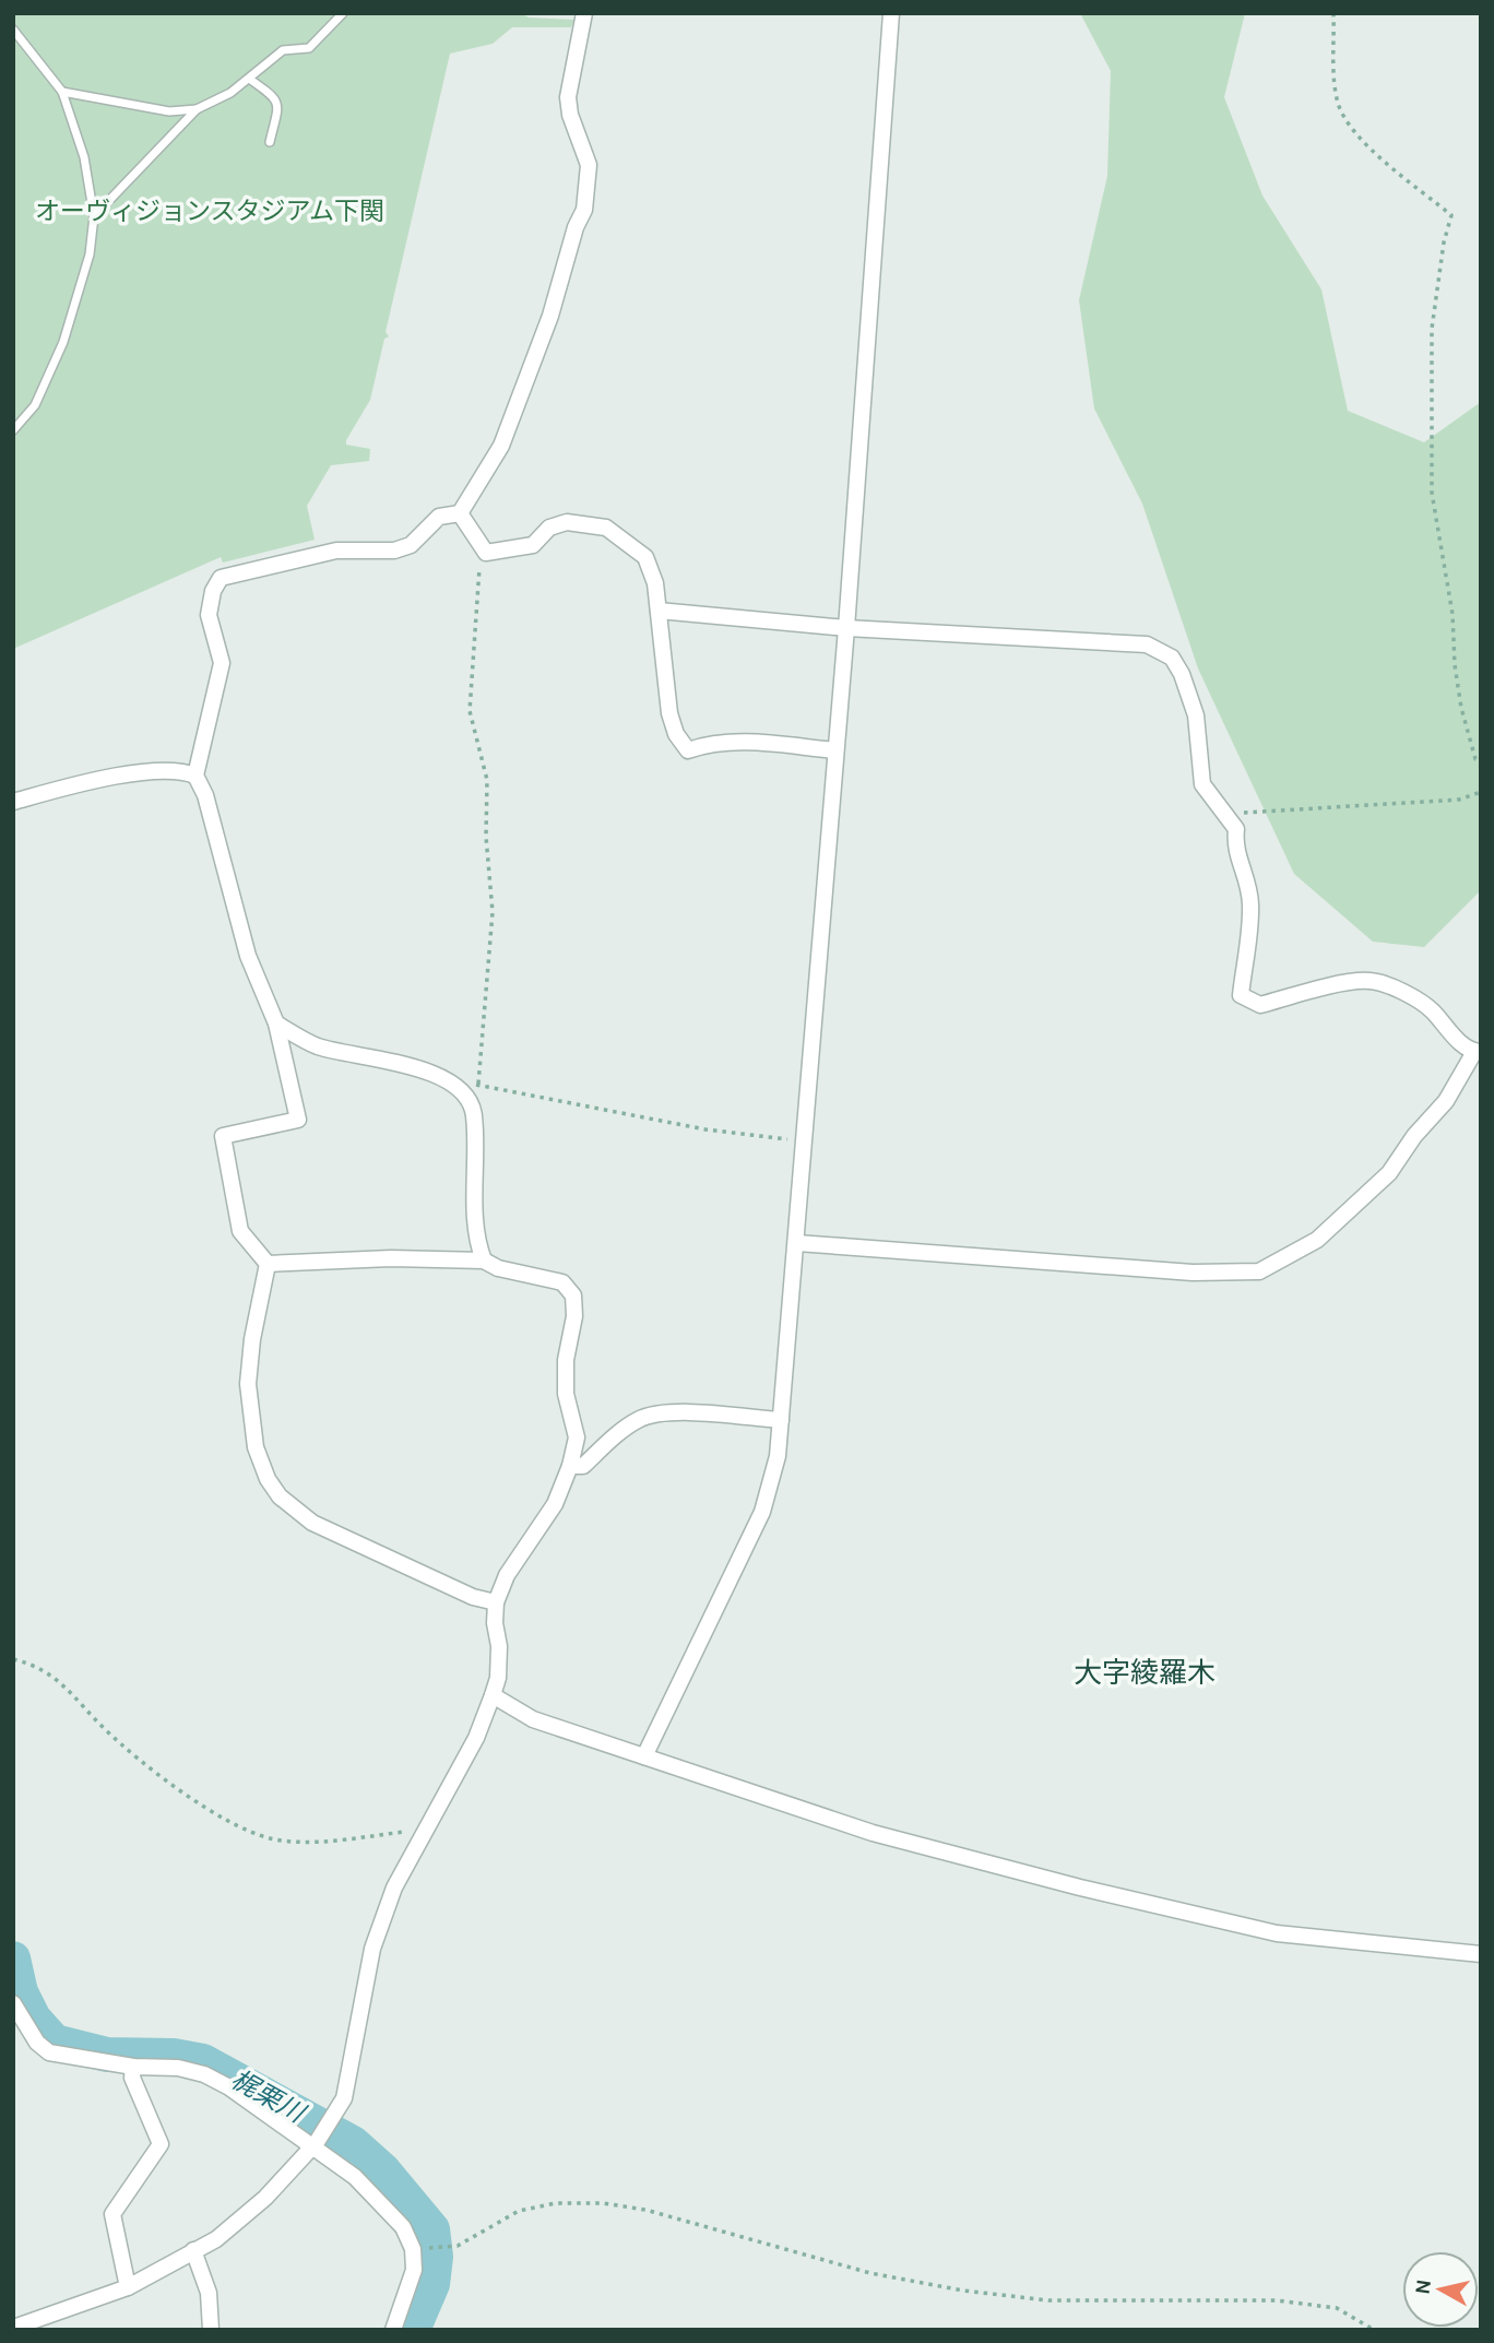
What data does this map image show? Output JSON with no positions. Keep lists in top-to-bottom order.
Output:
{
  "districts": ["大字綾羅木"],
  "water": ["梶栗川"],
  "parks": ["オーヴィジョンスタジアム下関"],
  "north": "left"
}
